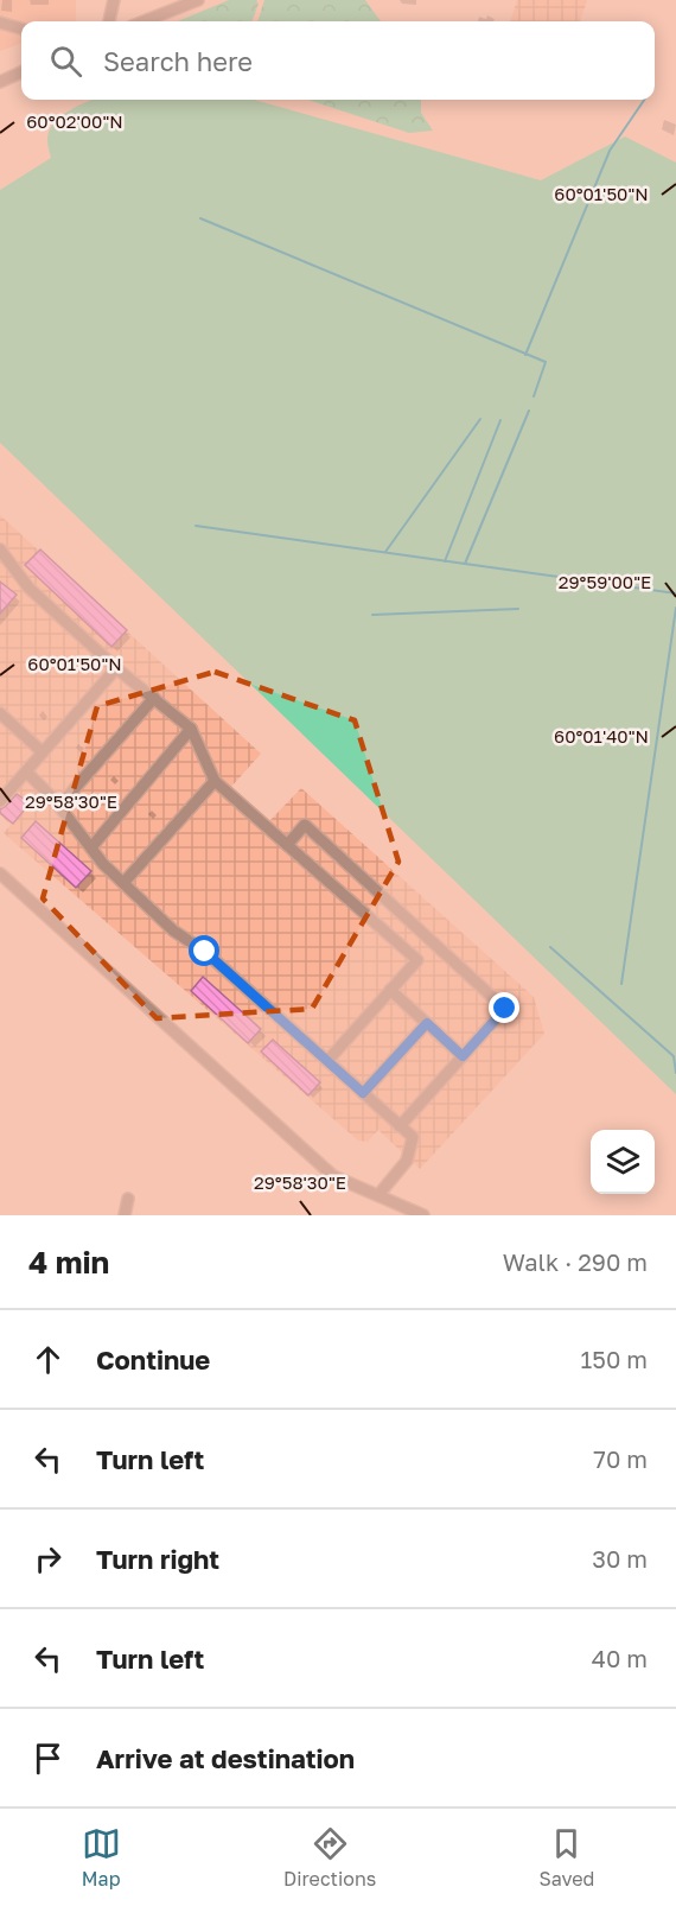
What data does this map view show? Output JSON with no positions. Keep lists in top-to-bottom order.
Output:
{
  "page": {
    "search": "Search here",
    "heading": ["4 min", "Walk · 290 m"],
    "list": [
      ["Continue", "150 m"],
      ["Turn left", "70 m"],
      ["Turn right", "30 m"],
      ["Turn left", "40 m"],
      "Arrive at destination"
    ],
    "nav": ["Map", "Directions", "Saved"]
  },
  "coordinates": [
    "60°02'00\"N",
    "60°01'50\"N",
    "29°59'00\"E",
    "60°01'40\"N",
    "29°58'30\"E"
  ]
}
